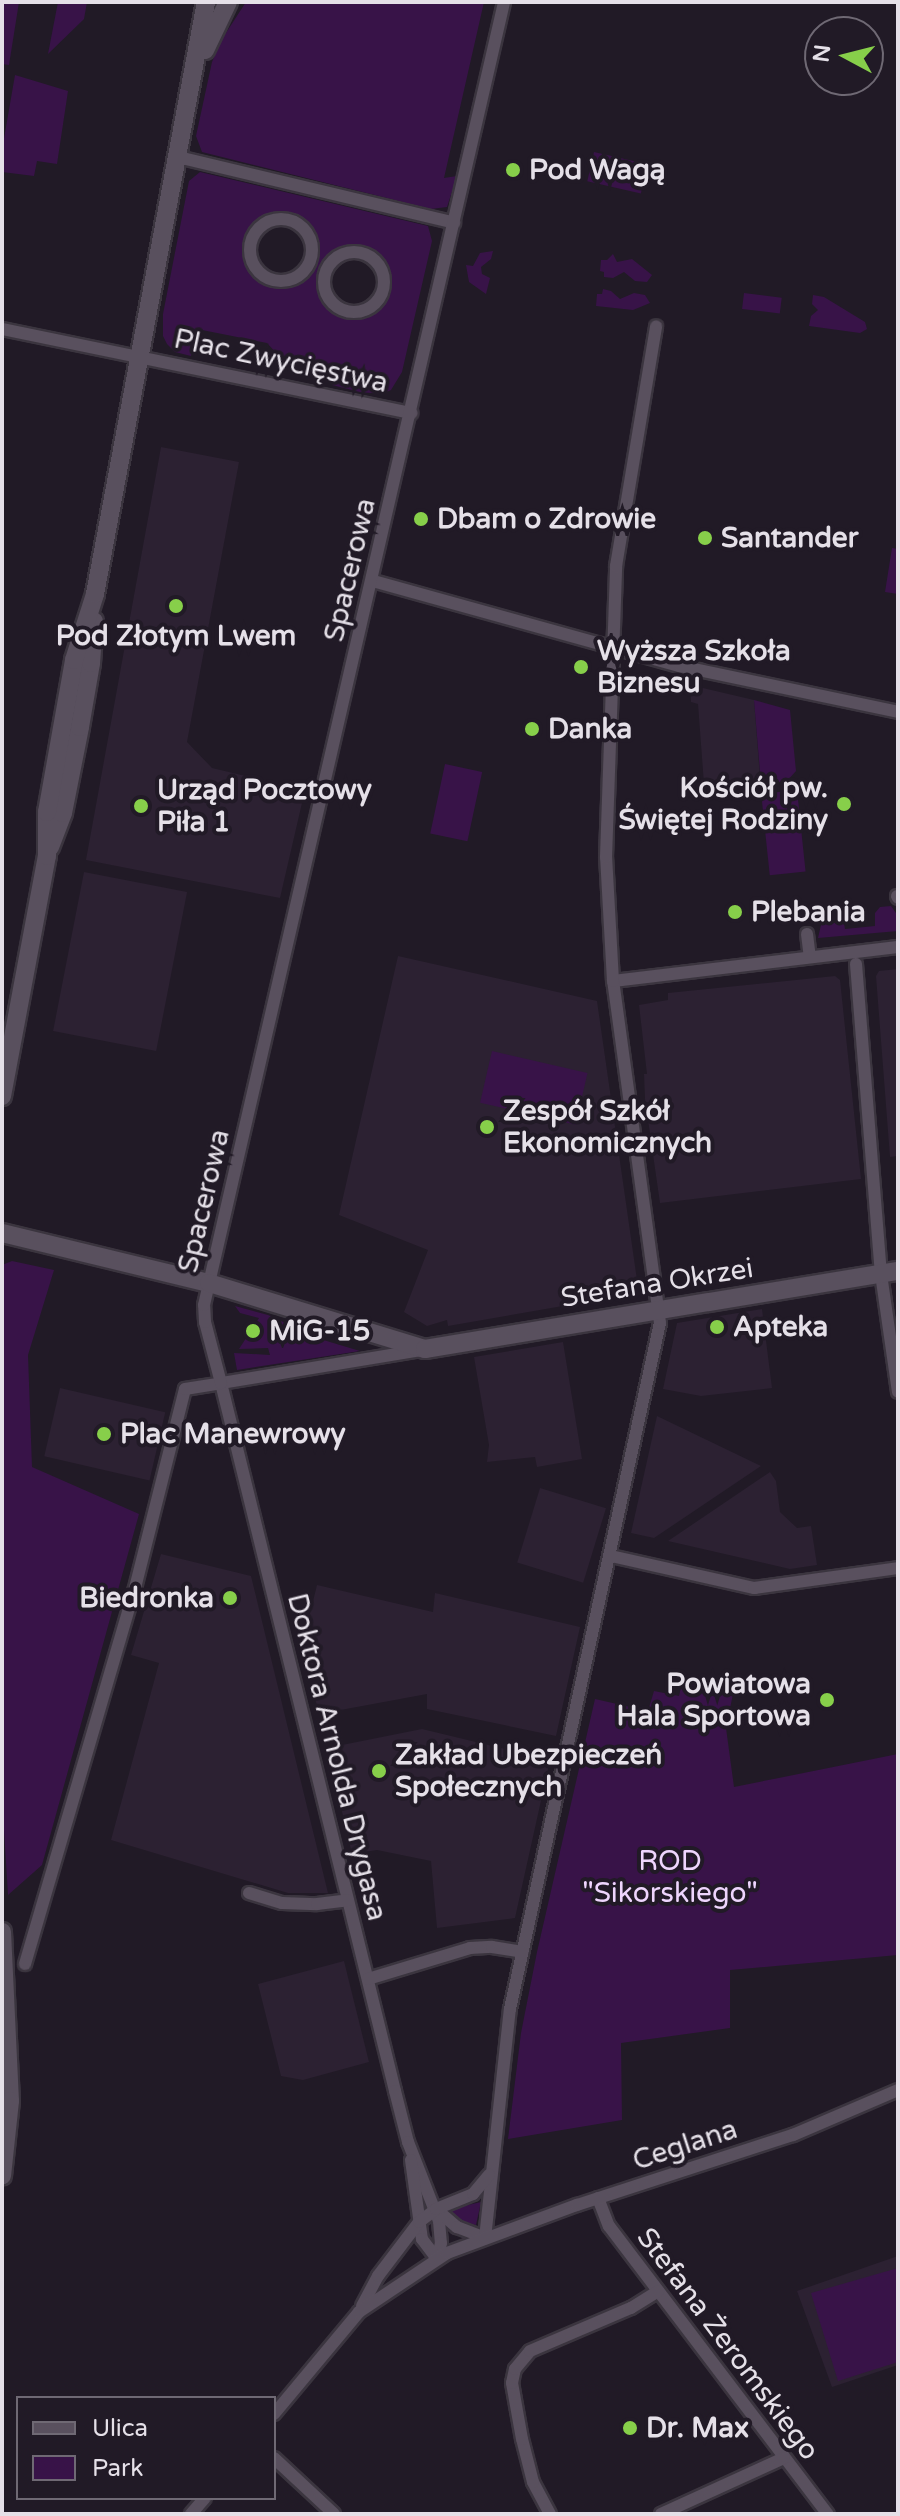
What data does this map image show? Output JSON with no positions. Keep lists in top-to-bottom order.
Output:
{
  "streets": {
    "main road": ["Stefana Okrzei"],
    "street": [
      "Plac Zwycięstwa",
      "Spacerowa",
      "Doktora Arnolda Drygasa",
      "Ceglana",
      "Stefana Żeromskiego"
    ]
  },
  "crossings": [
    ["Plac Zwycięstwa", "Spacerowa"],
    ["Spacerowa", "Stefana Okrzei"],
    ["Spacerowa", "Doktora Arnolda Drygasa"],
    ["Stefana Okrzei", "Doktora Arnolda Drygasa"],
    ["Doktora Arnolda Drygasa", "Ceglana"],
    ["Ceglana", "Stefana Żeromskiego"]
  ],
  "parks": ["ROD \"Sikorskiego\""],
  "places": [
    "Pod Wagą",
    "Dbam o Zdrowie",
    "Santander",
    "Pod Złotym Lwem",
    "Wyższa Szkoła Biznesu",
    "Danka",
    "Kościół pw. Świętej Rodziny",
    "Urząd Pocztowy Piła 1",
    "Plebania",
    "Zespół Szkół Ekonomicznych",
    "Apteka",
    "MiG-15",
    "Plac Manewrowy",
    "Biedronka",
    "Powiatowa Hala Sportowa",
    "Zakład Ubezpieczeń Społecznych",
    "Dr. Max"
  ],
  "legend": ["Ulica", "Park"],
  "north": "left"
}
